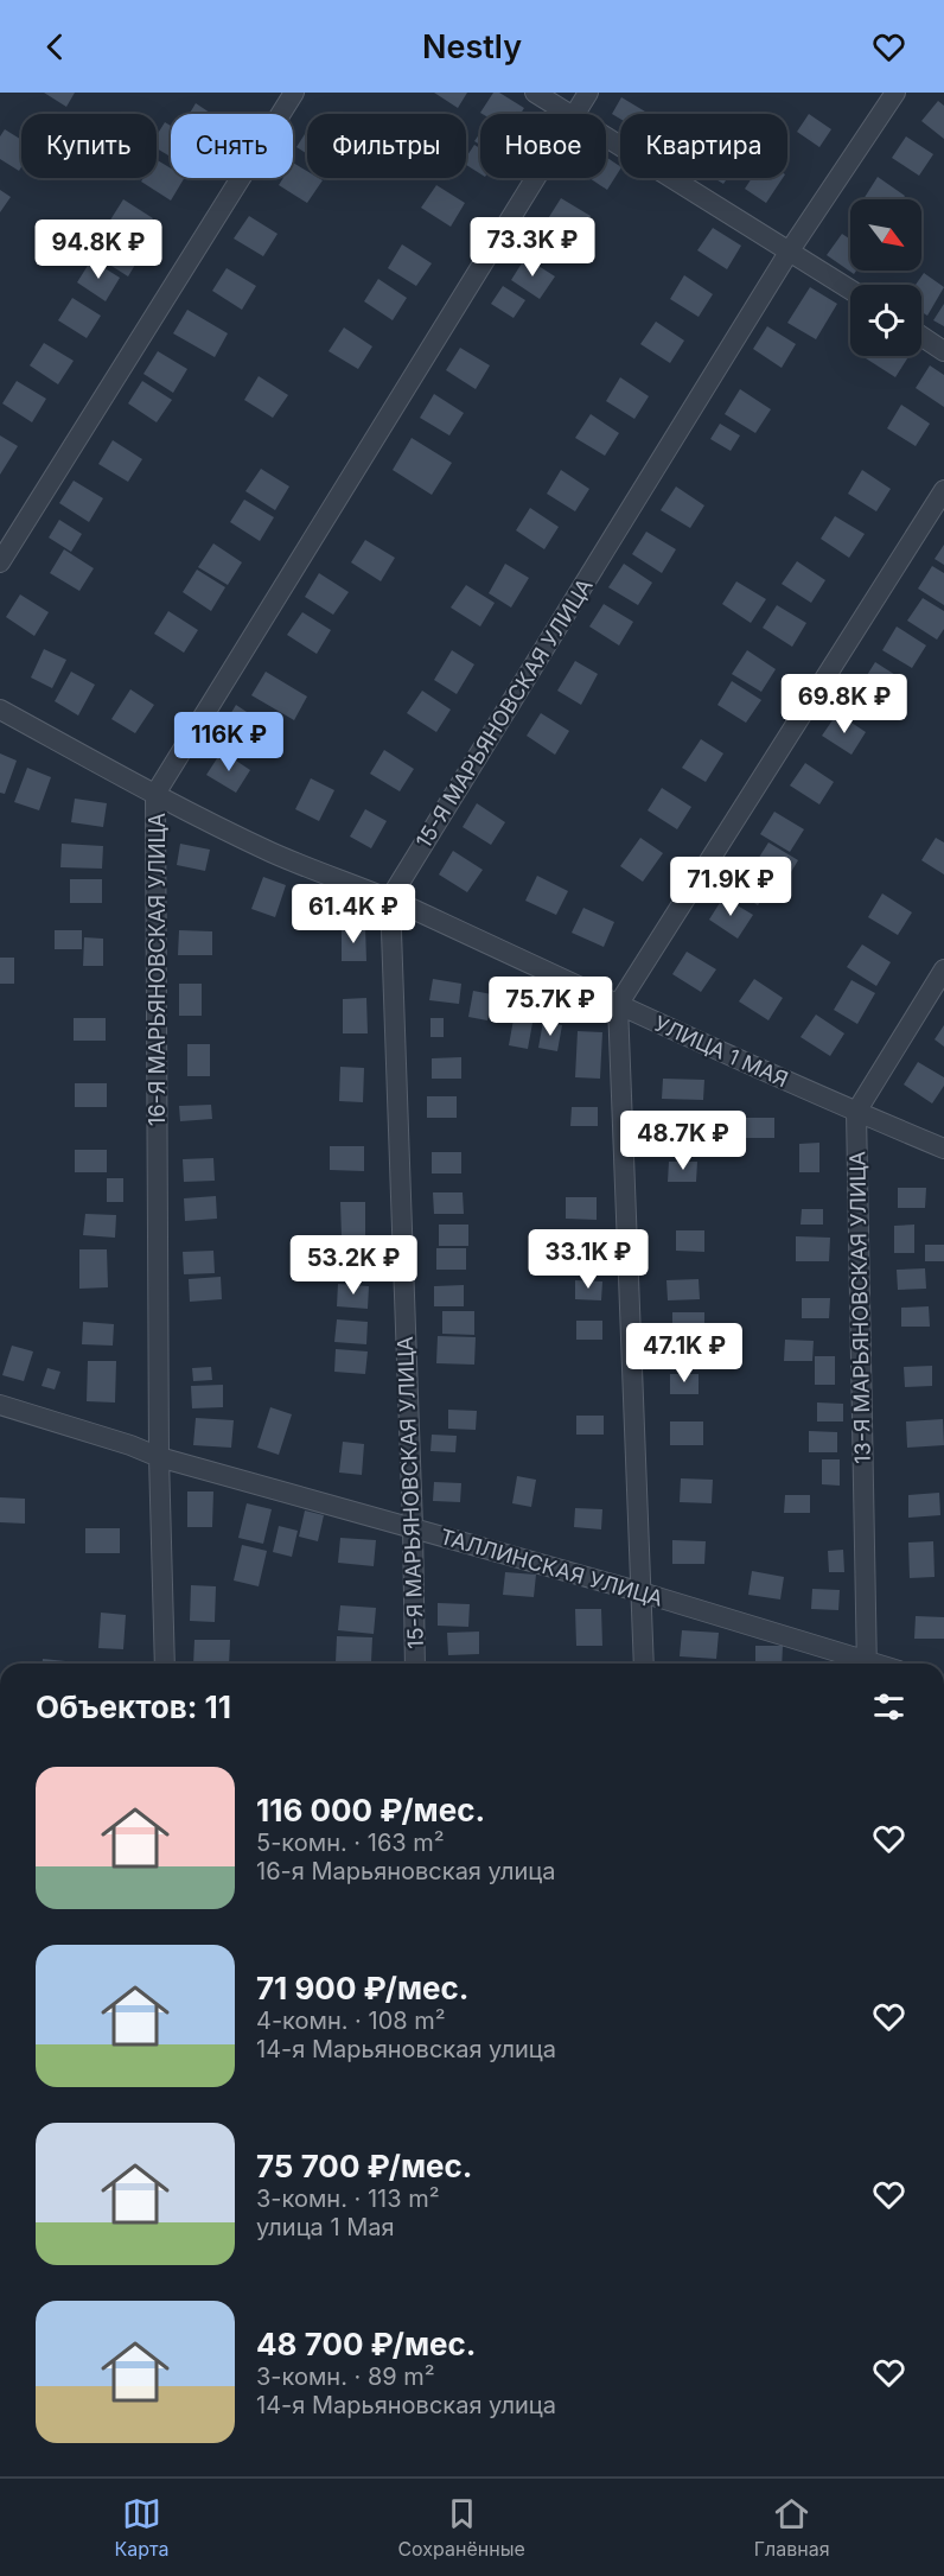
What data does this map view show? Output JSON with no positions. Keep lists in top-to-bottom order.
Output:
{
  "streets": {
    "street": [
      "15-Я МАРЬЯНОВСКАЯ УЛИЦА",
      "16-Я МАРЬЯНОВСКАЯ УЛИЦА",
      "УЛИЦА 1 МАЯ",
      "13-Я МАРЬЯНОВСКАЯ УЛИЦА",
      "ТАЛЛИНСКАЯ УЛИЦА"
    ]
  },
  "crossings": [
    ["15-Я МАРЬЯНОВСКАЯ УЛИЦА", "УЛИЦА 1 МАЯ"],
    ["15-Я МАРЬЯНОВСКАЯ УЛИЦА", "ТАЛЛИНСКАЯ УЛИЦА"],
    ["16-Я МАРЬЯНОВСКАЯ УЛИЦА", "УЛИЦА 1 МАЯ"],
    ["16-Я МАРЬЯНОВСКАЯ УЛИЦА", "ТАЛЛИНСКАЯ УЛИЦА"],
    ["УЛИЦА 1 МАЯ", "13-Я МАРЬЯНОВСКАЯ УЛИЦА"]
  ],
  "north": "bottom right",
  "page": {
    "header": "Nestly",
    "chip": [
      "Купить",
      "Снять",
      "Фильтры",
      "Новое",
      "Квартира"
    ],
    "price": [
      "73.3K ₽",
      "94.8K ₽",
      "69.8K ₽",
      "116K ₽",
      "71.9K ₽",
      "61.4K ₽",
      "75.7K ₽",
      "48.7K ₽",
      "33.1K ₽",
      "53.2K ₽",
      "47.1K ₽"
    ],
    "heading": "Объектов: 11",
    "list": [
      {
        "name": "116 000 ₽/мес.",
        "note": "5-комн. · 163 m² · 16-я Марьяновская улица"
      },
      {
        "name": "71 900 ₽/мес.",
        "note": "4-комн. · 108 m² · 14-я Марьяновская улица"
      },
      {
        "name": "75 700 ₽/мес.",
        "note": "3-комн. · 113 m² · улица 1 Мая"
      },
      {
        "name": "48 700 ₽/мес.",
        "note": "3-комн. · 89 m² · 14-я Марьяновская улица"
      }
    ],
    "tabs": ["Карта", "Сохранённые", "Главная"]
  }
}
